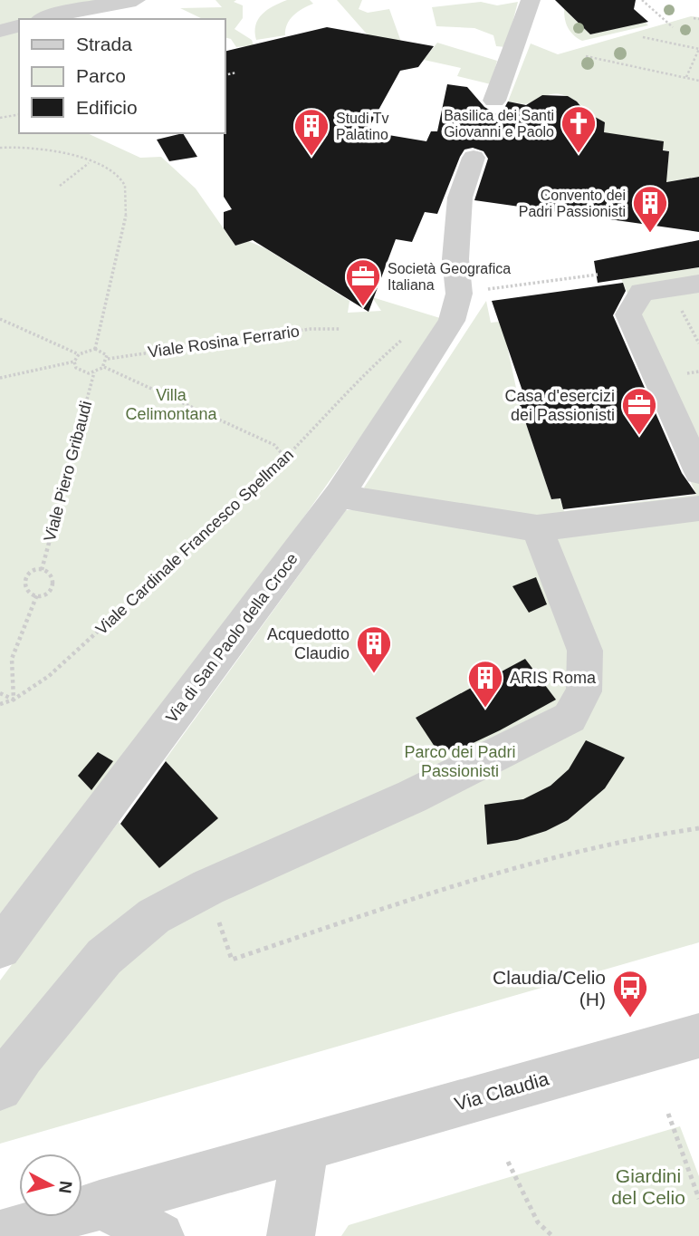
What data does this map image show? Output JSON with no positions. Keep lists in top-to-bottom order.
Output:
{
  "streets": {
    "street": ["Via di San Paolo della Croce", "Via Claudia"],
    "path": ["Viale Rosina Ferrario", "Viale Piero Gribaudi", "Viale Cardinale Francesco Spellman"]
  },
  "crossings": [
    ["Viale Rosina Ferrario", "Viale Piero Gribaudi"],
    ["Viale Piero Gribaudi", "Viale Cardinale Francesco Spellman"]
  ],
  "parks": ["Villa Celimontana", "Parco dei Padri Passionisti", "Giardini del Celio"],
  "places": {
    "church": ["Basilica dei Santi Giovanni e Paolo"],
    "building": [
      "Studi Tv Palatino",
      "Convento dei Padri Passionisti",
      "Acquedotto Claudio",
      "ARIS Roma"
    ],
    "office": ["Società Geografica Italiana", "Casa d'esercizi dei Passionisti"],
    "bus stop": ["Claudia/Celio (H)"]
  },
  "legend": ["Strada", "Parco", "Edificio"],
  "north": "right"
}
